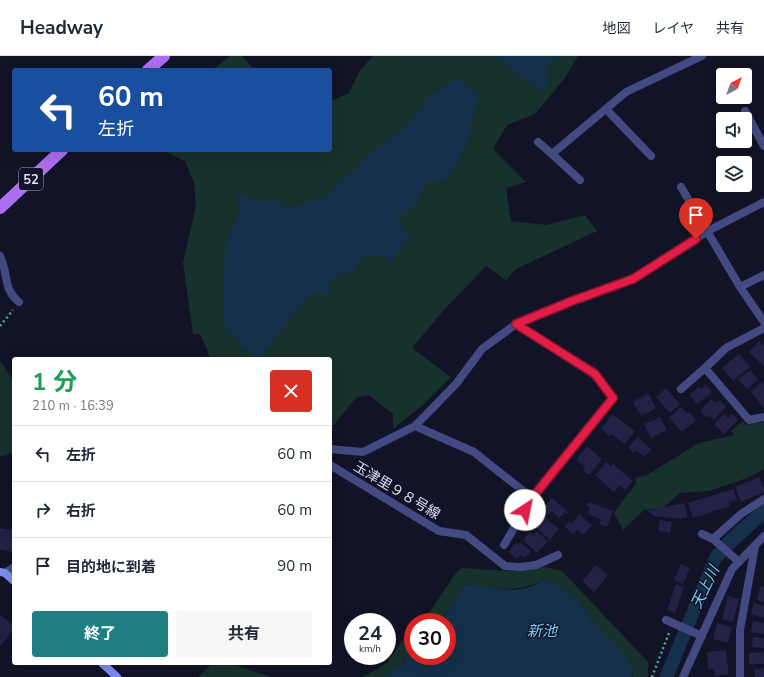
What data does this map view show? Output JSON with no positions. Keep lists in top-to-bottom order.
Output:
{
  "streets": {
    "main road": ["52"],
    "street": ["玉津里９８号線"]
  },
  "water": ["天上川", "新池"],
  "north": "top right",
  "page": {
    "header": "Headway",
    "nav": ["地図", "レイヤ", "共有"],
    "turn": ["60 m", "左折"],
    "heading": ["1 分", "210 m · 16:39"],
    "list": [
      {
        "name": "左折",
        "value": "60 m"
      },
      {
        "name": "右折",
        "value": "60 m"
      },
      {
        "name": "目的地に到着",
        "value": "90 m"
      }
    ],
    "buttons": ["終了", "共有"],
    "speed": "24 km/h",
    "limit": "30"
  }
}
